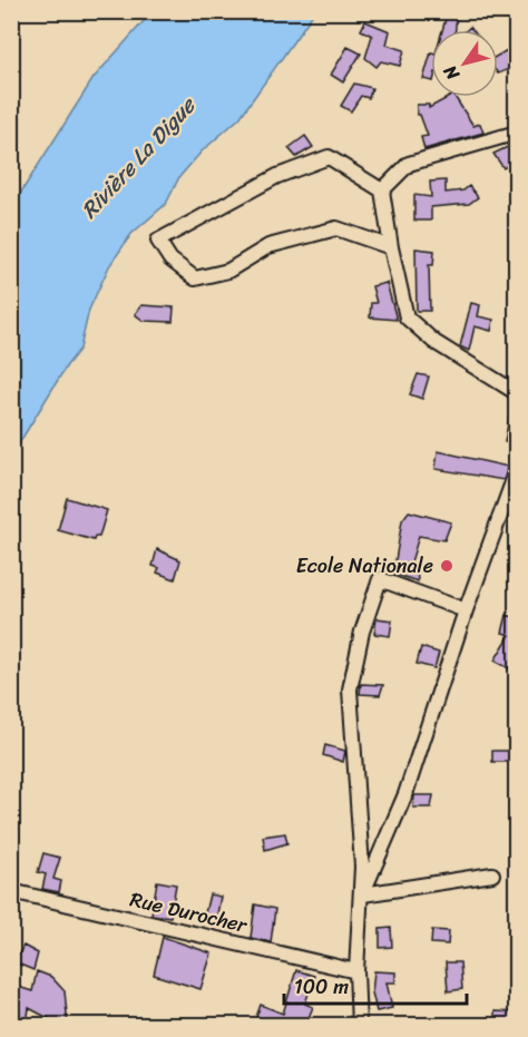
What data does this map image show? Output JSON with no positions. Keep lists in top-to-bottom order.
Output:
{
  "streets": {
    "street": ["Rue Durocher"]
  },
  "water": ["Rivière La Digue"],
  "places": ["Ecole Nationale"],
  "scale_bar": "100 m",
  "north": "bottom left"
}
